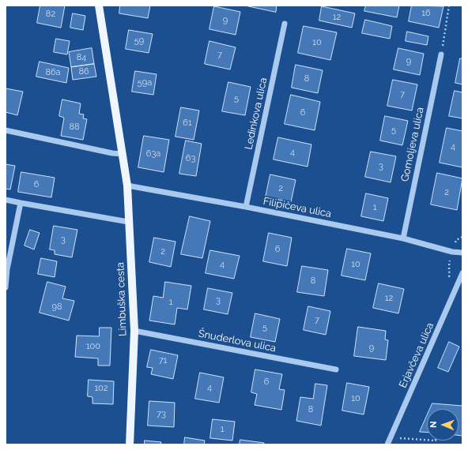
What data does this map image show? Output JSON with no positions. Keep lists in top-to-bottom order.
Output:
{
  "streets": {
    "main road": ["Limbuška cesta"],
    "street": [
      "Ledinkova ulica",
      "Gomoljeva ulica",
      "Filipičeva ulica",
      "Šnuderlova ulica",
      "Erjavčeva ulica"
    ]
  },
  "crossings": [
    ["Ledinkova ulica", "Filipičeva ulica"],
    ["Gomoljeva ulica", "Filipičeva ulica"],
    ["Filipičeva ulica", "Limbuška cesta"],
    ["Limbuška cesta", "Šnuderlova ulica"]
  ],
  "house_numbers": [
    "16",
    "82",
    "12",
    "9",
    "59",
    "10",
    "7",
    "84",
    "9",
    "86",
    "86a",
    "8",
    "59a",
    "7",
    "5",
    "6",
    "61",
    "88",
    "5",
    "4",
    "4",
    "63a",
    "63",
    "3",
    "6",
    "2",
    "2",
    "1",
    "3",
    "6",
    "2",
    "4",
    "10",
    "8",
    "12",
    "3",
    "1",
    "98",
    "7",
    "5",
    "100",
    "9",
    "71",
    "6",
    "4",
    "102",
    "10",
    "8",
    "73",
    "1"
  ],
  "north": "left"
}
